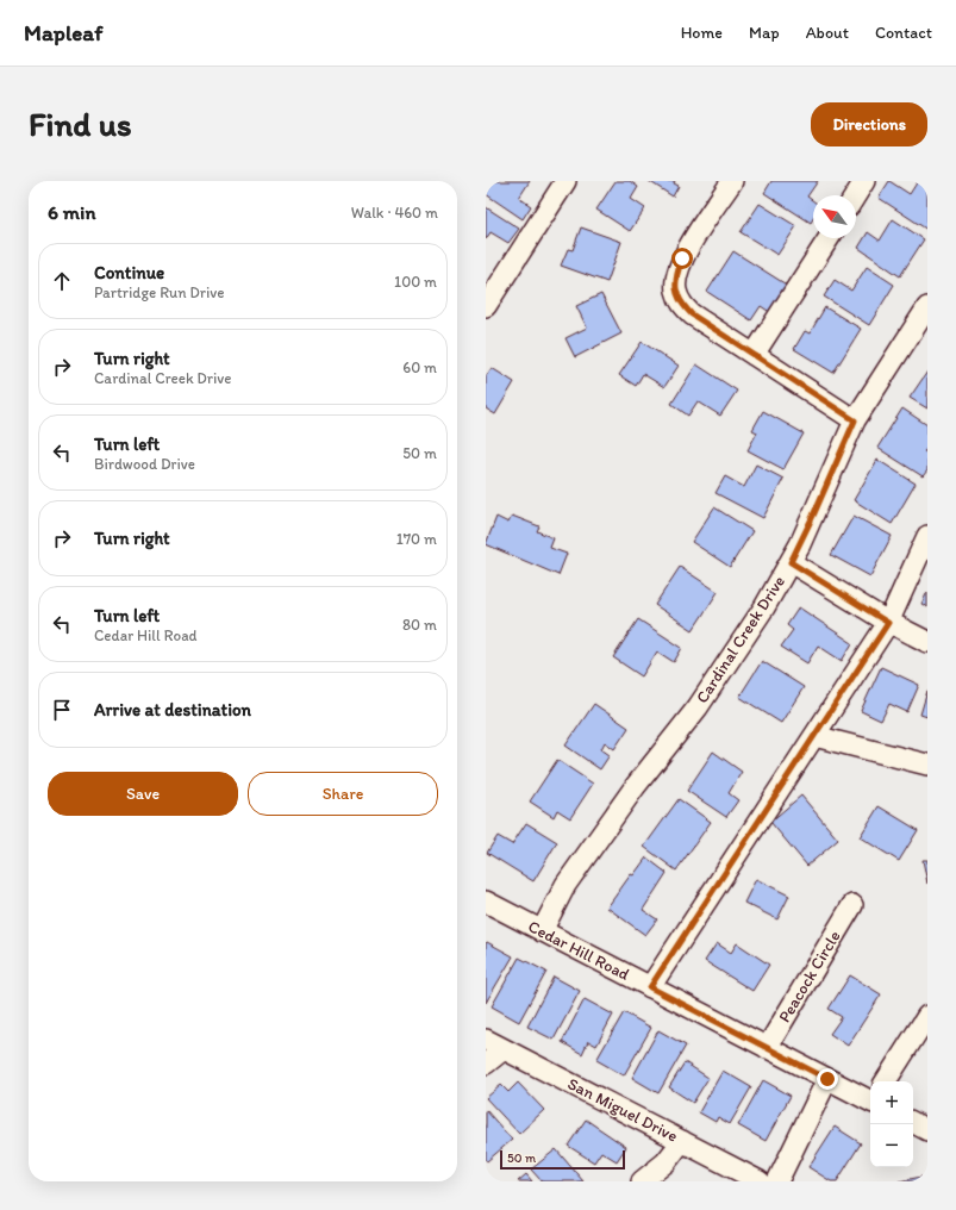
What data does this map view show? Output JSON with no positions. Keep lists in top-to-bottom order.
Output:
{
  "streets": {
    "street": [
      "Cardinal Creek Drive",
      "Cedar Hill Road",
      "Peacock Circle",
      "San Miguel Drive"
    ]
  },
  "crossings": [
    ["Cardinal Creek Drive", "Cedar Hill Road"],
    ["Cedar Hill Road", "Peacock Circle"]
  ],
  "scale_bar": "50 m",
  "north": "top left",
  "page": {
    "header": "Mapleaf",
    "nav": [
      "Home",
      "Map",
      "About",
      "Contact"
    ],
    "buttons": [
      "Directions",
      ["Save", "Share"]
    ],
    "title": "Find us",
    "heading": ["6 min", "Walk · 460 m"],
    "list": [
      ["Continue", "Partridge Run Drive", "100 m"],
      ["Turn right", "Cardinal Creek Drive", "60 m"],
      ["Turn left", "Birdwood Drive", "50 m"],
      ["Turn right", "170 m"],
      ["Turn left", "Cedar Hill Road", "80 m"],
      "Arrive at destination"
    ],
    "map_buttons": ["+", "−"],
    "scale": "50 m"
  }
}
